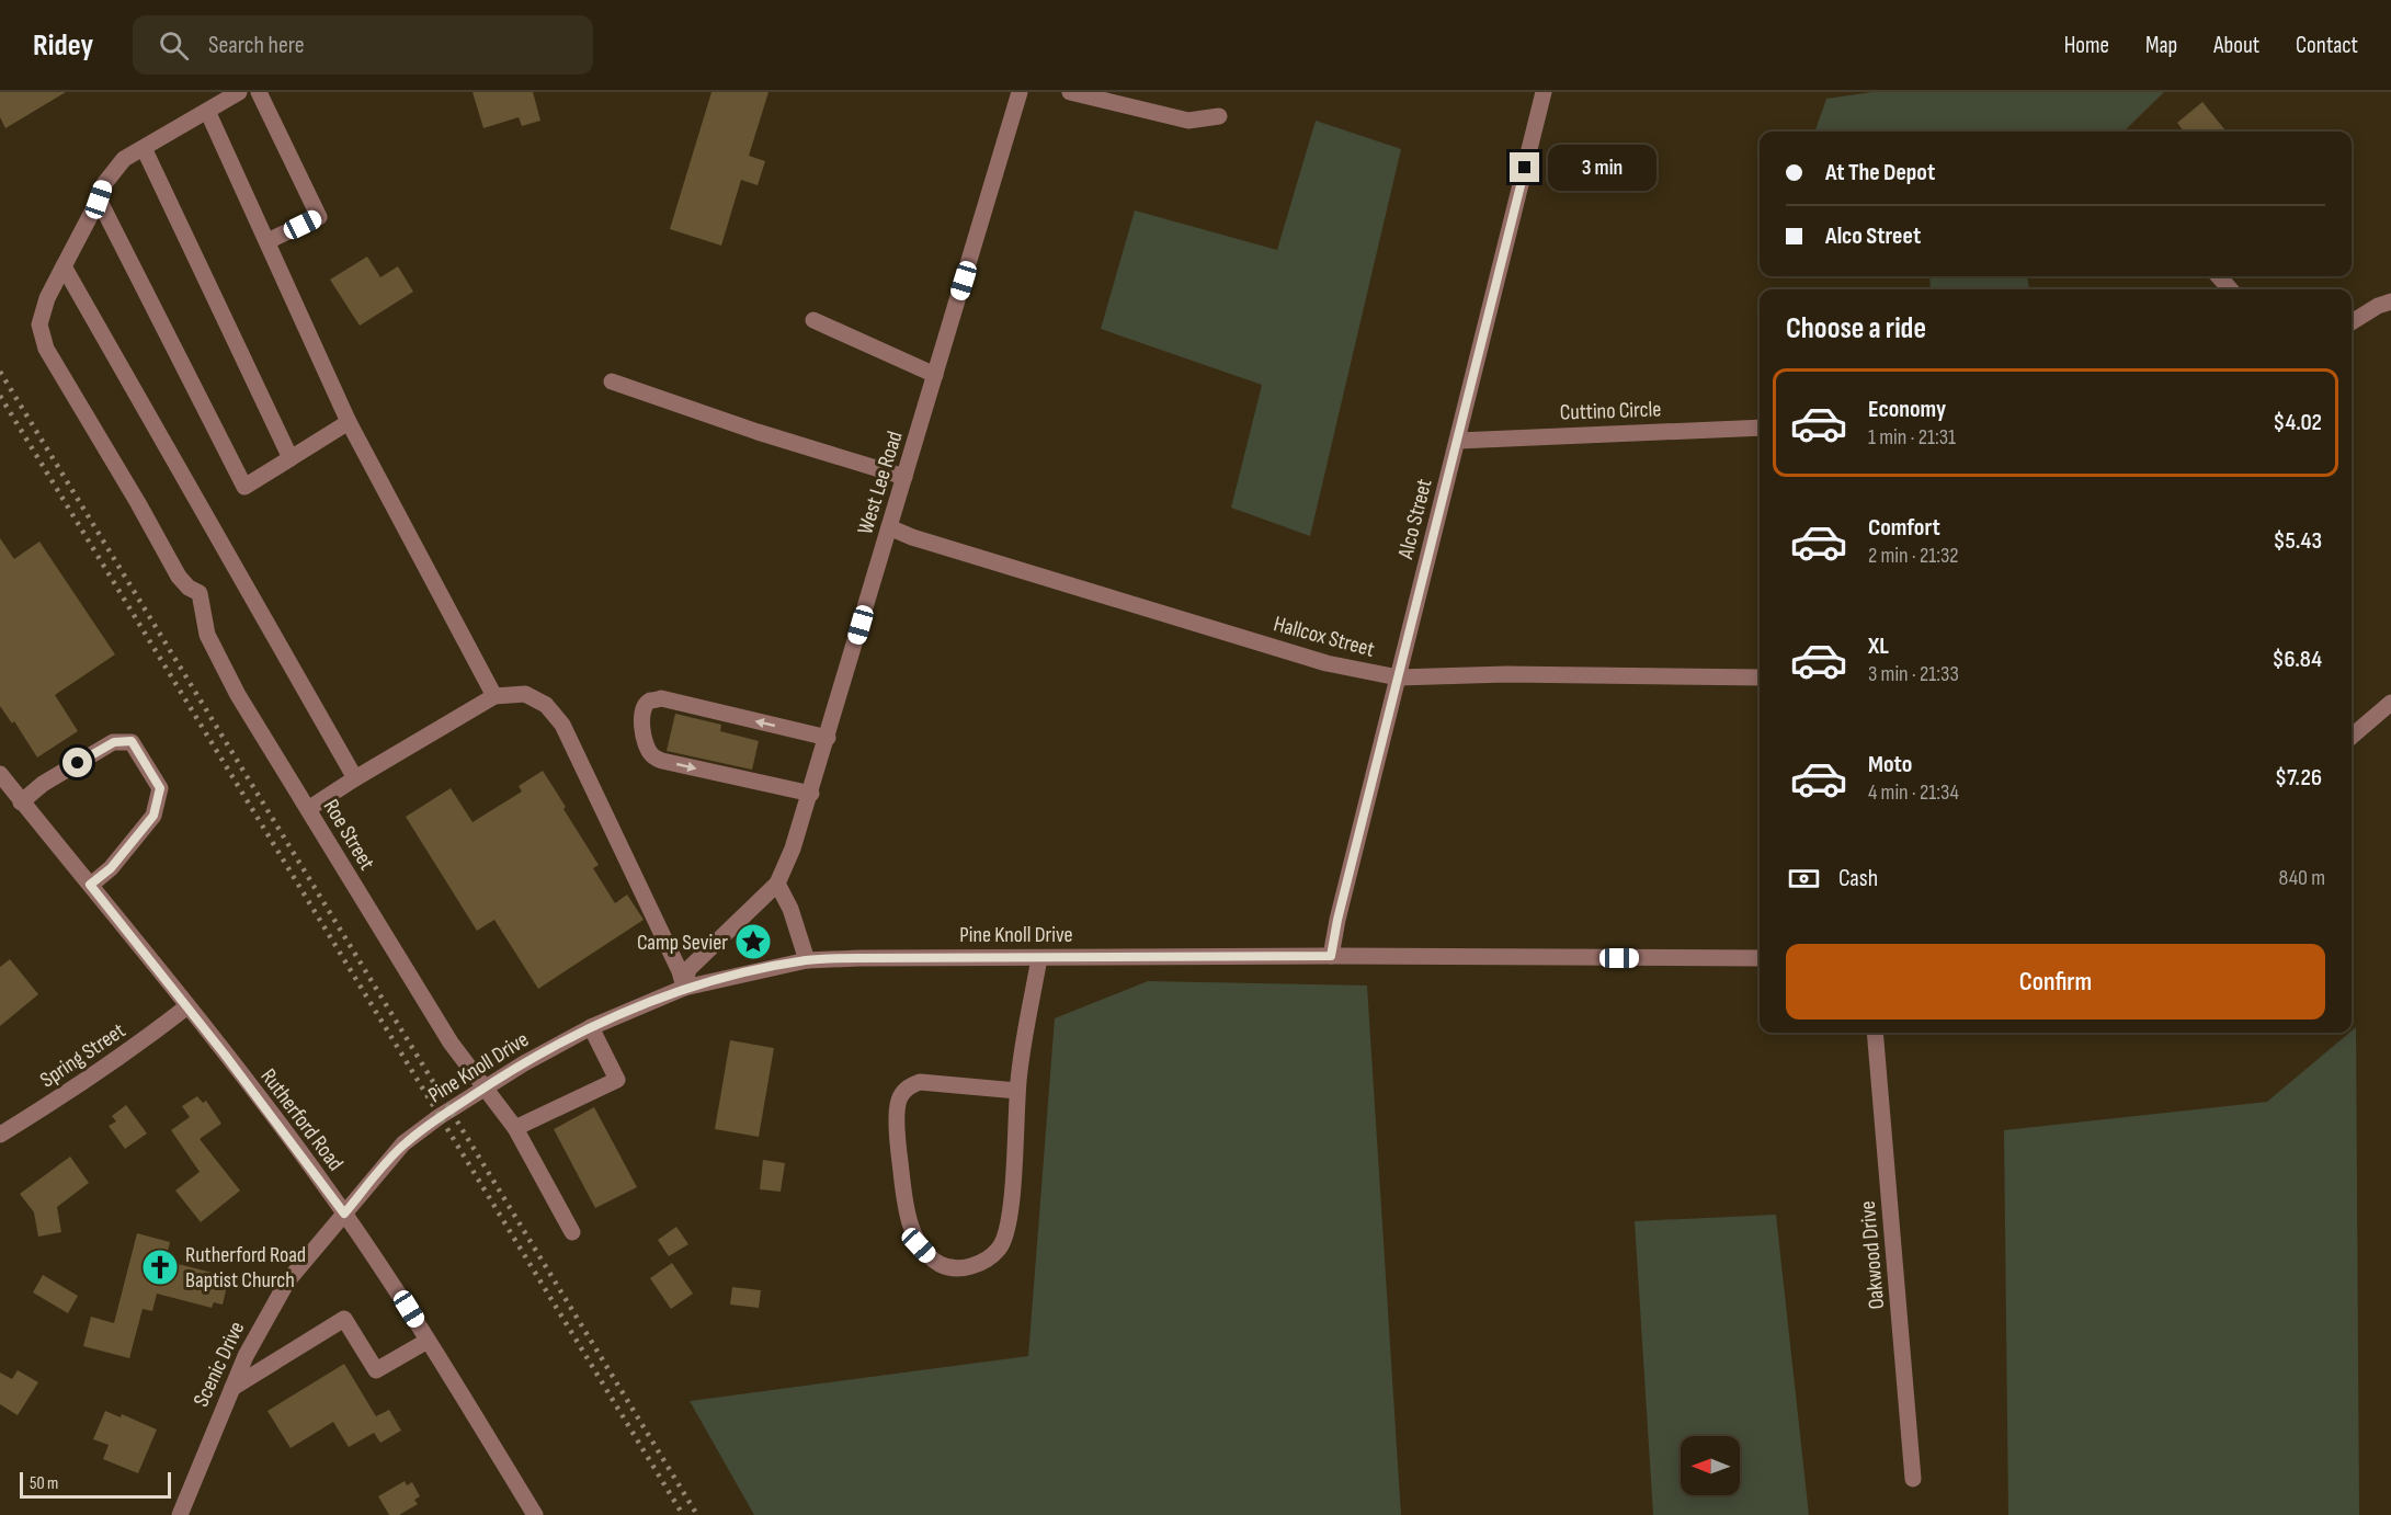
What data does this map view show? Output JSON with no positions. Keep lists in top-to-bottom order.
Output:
{
  "streets": {
    "street": [
      "Cuttino Circle",
      "West Lee Road",
      "Alco Street",
      "Hallcox Street",
      "Roe Street",
      "Pine Knoll Drive",
      "Spring Street",
      "Rutherford Road",
      "Oakwood Drive",
      "Scenic Drive"
    ]
  },
  "crossings": [
    ["Cuttino Circle", "Alco Street"],
    ["West Lee Road", "Hallcox Street"],
    ["West Lee Road", "Pine Knoll Drive"],
    ["Alco Street", "Hallcox Street"],
    ["Alco Street", "Pine Knoll Drive"],
    ["Roe Street", "Pine Knoll Drive"],
    ["Pine Knoll Drive", "Rutherford Road"],
    ["Pine Knoll Drive", "Scenic Drive"],
    ["Spring Street", "Rutherford Road"],
    ["Rutherford Road", "Scenic Drive"]
  ],
  "places": {
    "place": ["Camp Sevier"],
    "church": ["Rutherford Road Baptist Church"]
  },
  "scale_bar": "50 m",
  "north": "left",
  "page": {
    "header": "Ridey",
    "search": "Search here",
    "nav": [
      "Home",
      "Map",
      "About",
      "Contact"
    ],
    "banner": ["At The Depot", "Alco Street"],
    "bubble": "3 min",
    "heading": "Choose a ride",
    "list": [
      {
        "name": "Economy",
        "note": "1 min · 21:31",
        "value": "$4.02"
      },
      {
        "name": "Comfort",
        "note": "2 min · 21:32",
        "value": "$5.43"
      },
      {
        "name": "XL",
        "note": "3 min · 21:33",
        "value": "$6.84"
      },
      {
        "name": "Moto",
        "note": "4 min · 21:34",
        "value": "$7.26"
      }
    ],
    "pay": ["Cash", "840 m"],
    "buttons": "Confirm",
    "scale": "50 m"
  }
}
